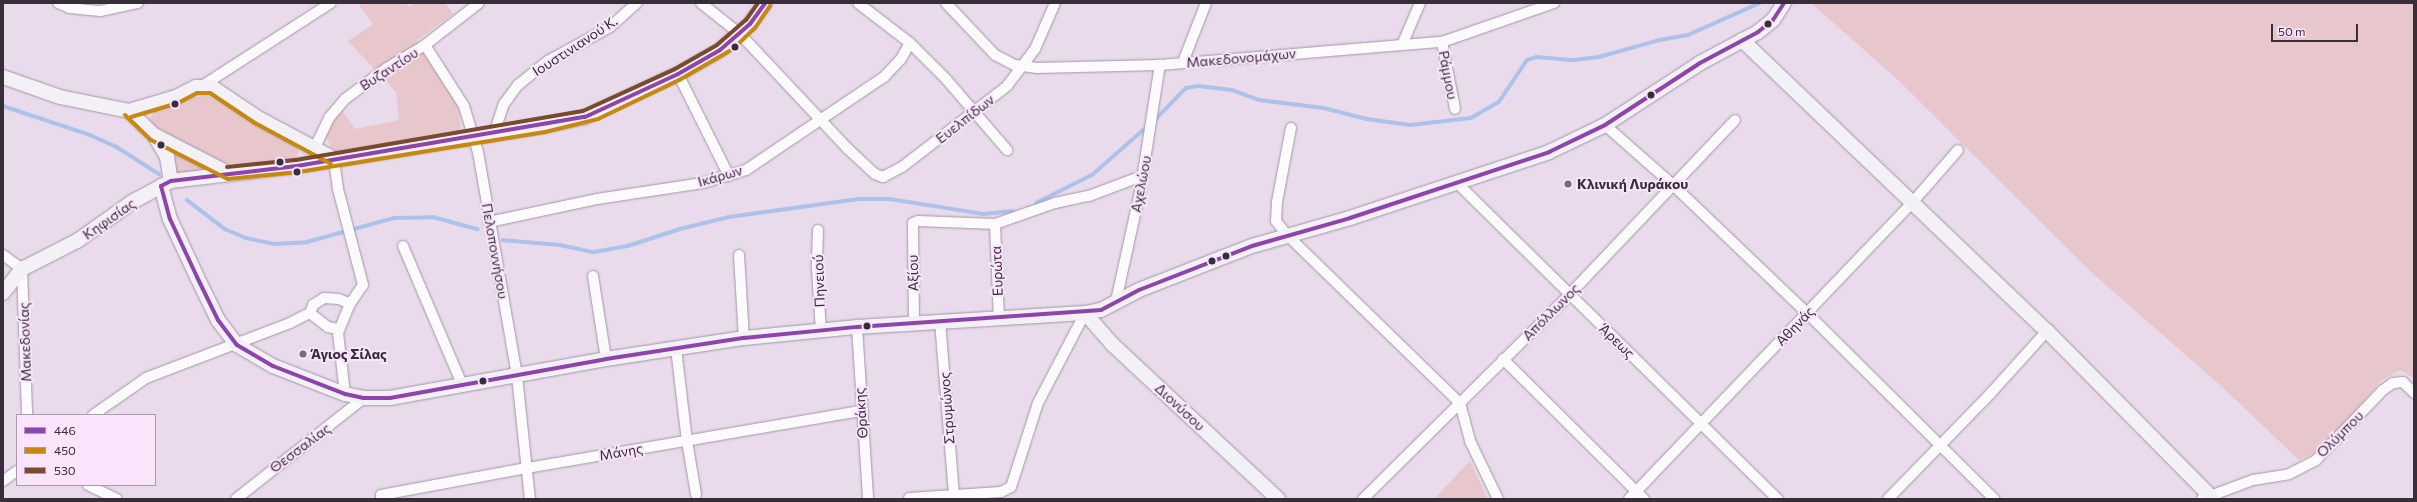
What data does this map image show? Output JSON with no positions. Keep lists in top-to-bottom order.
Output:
{
  "streets": {
    "street": [
      "Ιουστινιανού Κ.",
      "Μακεδονομάχων",
      "Βυζαντίου",
      "Ράμμου",
      "Ευελπίδων",
      "Ικάρων",
      "Αχελώου",
      "Κηφισίας",
      "Πελοποννήσου",
      "Ευρώτα",
      "Αξίου",
      "Πηνειού",
      "Απόλλωνος",
      "Αθηνάς",
      "Άρεως",
      "Μακεδονίας",
      "Διονύσου",
      "Στρυμώνος",
      "Θράκης",
      "Ολύμπου",
      "Θεσσαλίας",
      "Μάνης"
    ]
  },
  "crossings": [
    ["Ιουστινιανού Κ.", "Κηφισίας"],
    ["Μακεδονομάχων", "Ράμμου"],
    ["Μακεδονομάχων", "Ευελπίδων"],
    ["Μακεδονομάχων", "Αχελώου"],
    ["Βυζαντίου", "Πελοποννήσου"],
    ["Ευελπίδων", "Ικάρων"],
    ["Ευελπίδων", "Κηφισίας"],
    ["Ικάρων", "Πελοποννήσου"],
    ["Κηφισίας", "Πελοποννήσου"],
    ["Κηφισίας", "Μακεδονίας"],
    ["Πελοποννήσου", "Μάνης"],
    ["Ευρώτα", "Αξίου"],
    ["Απόλλωνος", "Άρεως"],
    ["Αθηνάς", "Άρεως"],
    ["Θράκης", "Μάνης"]
  ],
  "places": ["Κλινική Λυράκου", "Άγιος Σίλας"],
  "lines": ["transit line 446", "transit line 530", "transit line 450"],
  "legend": ["446", "450", "530"],
  "scale_bar": "50 m"
}
